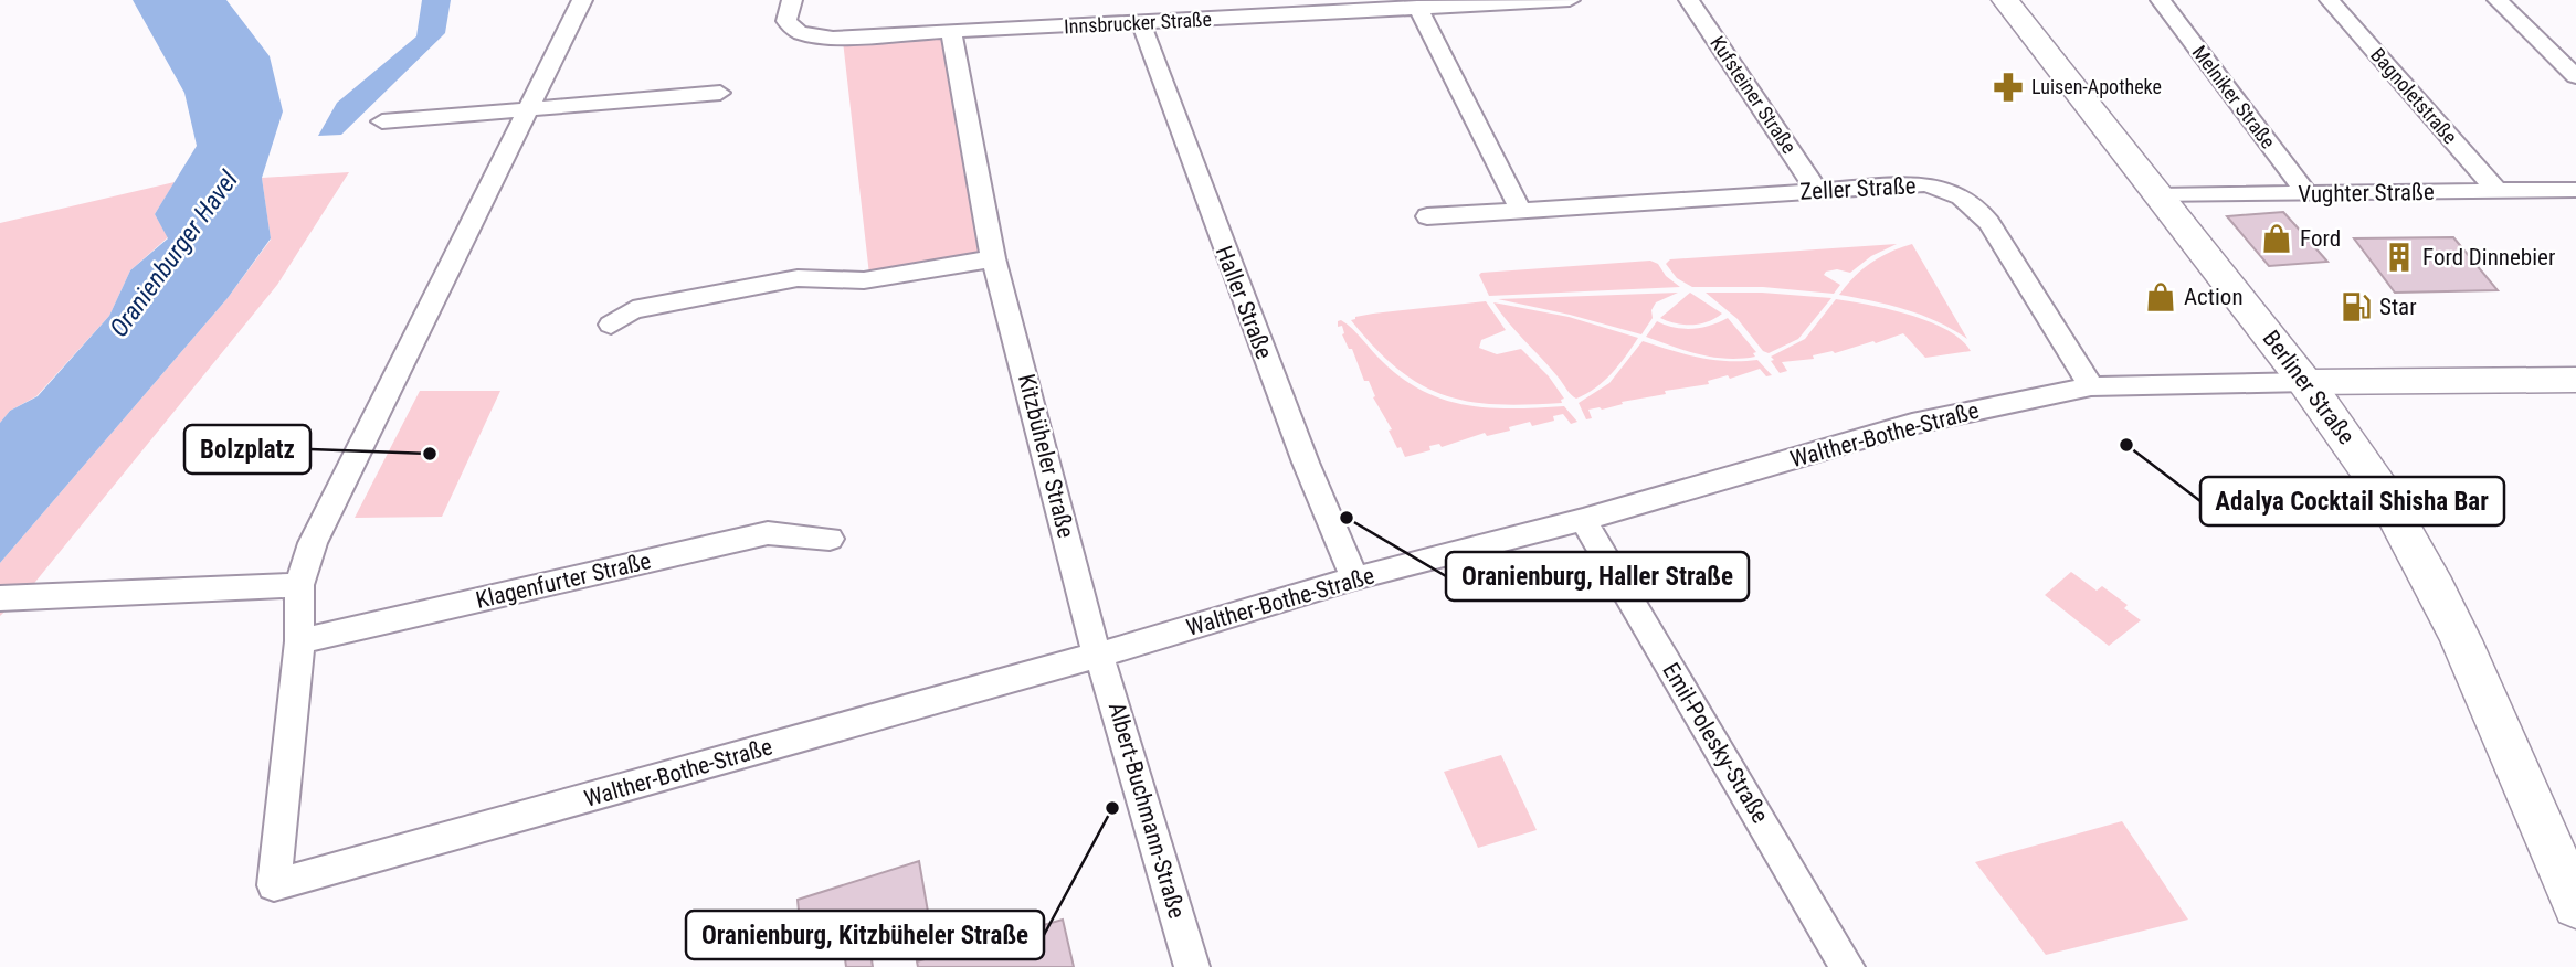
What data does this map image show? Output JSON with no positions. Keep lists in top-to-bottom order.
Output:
{
  "streets": {
    "main road": ["Berliner Straße"],
    "street": [
      "Innsbrucker Straße",
      "Kufsteiner Straße",
      "Bagnoletstraße",
      "Melniker Straße",
      "Zeller Straße",
      "Vughter Straße",
      "Haller Straße",
      "Walther-Bothe-Straße",
      "Kitzbüheler Straße",
      "Klagenfurter Straße",
      "Emil-Polesky-Straße",
      "Albert-Buchmann-Straße"
    ]
  },
  "crossings": [
    ["Innsbrucker Straße", "Haller Straße"],
    ["Innsbrucker Straße", "Kitzbüheler Straße"],
    ["Kufsteiner Straße", "Zeller Straße"],
    ["Bagnoletstraße", "Vughter Straße"],
    ["Melniker Straße", "Vughter Straße"],
    ["Zeller Straße", "Walther-Bothe-Straße"],
    ["Vughter Straße", "Berliner Straße"],
    ["Haller Straße", "Walther-Bothe-Straße"],
    ["Berliner Straße", "Walther-Bothe-Straße"],
    ["Walther-Bothe-Straße", "Kitzbüheler Straße"],
    ["Walther-Bothe-Straße", "Klagenfurter Straße"],
    ["Walther-Bothe-Straße", "Emil-Polesky-Straße"],
    ["Walther-Bothe-Straße", "Albert-Buchmann-Straße"],
    ["Kitzbüheler Straße", "Albert-Buchmann-Straße"]
  ],
  "water": ["Oranienburger Havel"],
  "places": {
    "pharmacy": ["Luisen-Apotheke"],
    "shop": ["Ford", "Action"],
    "building": ["Ford Dinnebier"],
    "fuel station": ["Star"],
    "other": [
      "Adalya Cocktail Shisha Bar",
      "Bolzplatz",
      "Oranienburg, Haller Straße",
      "Oranienburg, Kitzbüheler Straße"
    ]
  }
}
